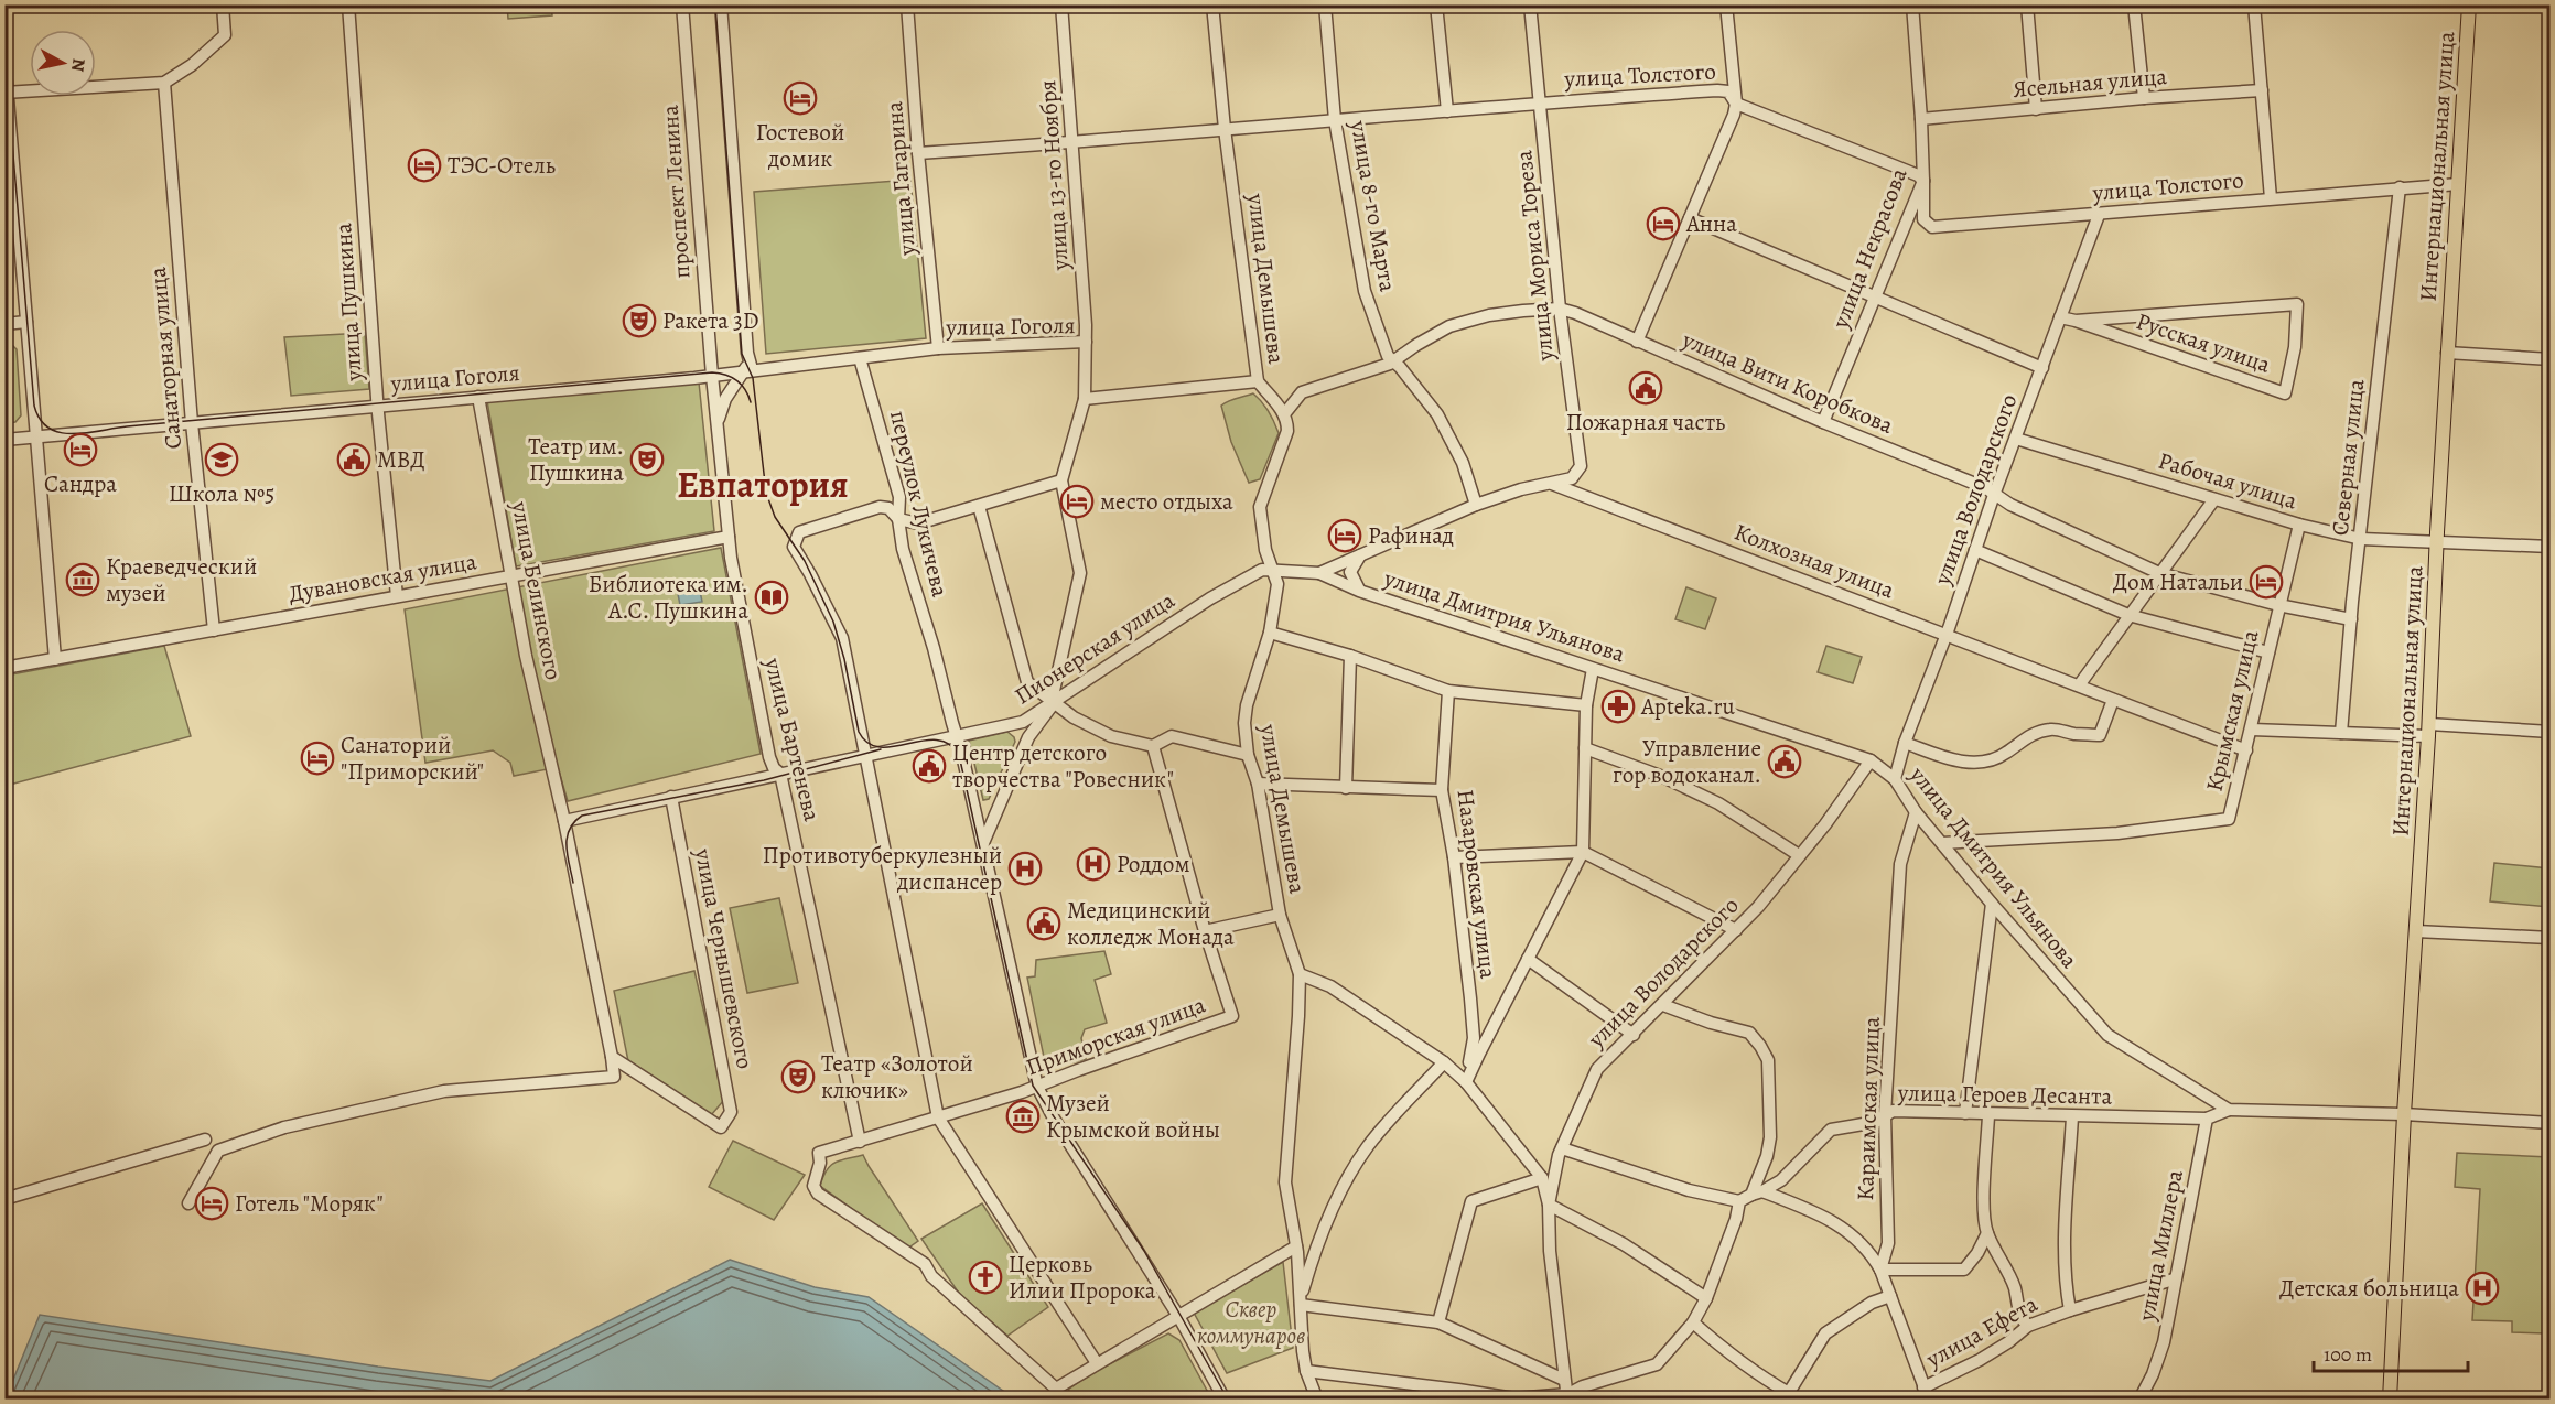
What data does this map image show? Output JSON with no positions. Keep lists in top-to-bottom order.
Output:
{
  "streets": {
    "main road": ["Интернациональная улица"],
    "street": [
      "улица Толстого",
      "Ясельная улица",
      "улица 13-го Ноября",
      "улица Гагарина",
      "проспект Ленина",
      "улица 8-го Марта",
      "улица Некрасова",
      "улица Мориса Тореза",
      "улица Демышева",
      "улица Пушкина",
      "улица Гоголя",
      "Русская улица",
      "Санаторная улица",
      "улица Вити Коробкова",
      "Северная улица",
      "Рабочая улица",
      "улица Володарского",
      "переулок Лукичева",
      "Колхозная улица",
      "Дувановская улица",
      "улица Белинского",
      "улица Дмитрия Ульянова",
      "Пионерская улица",
      "Крымская улица",
      "улица Бартенева",
      "Назаровская улица",
      "улица Чернышевского",
      "Приморская улица",
      "улица Героев Десанта",
      "Караимская улица",
      "улица Миллера",
      "улица Ефета"
    ]
  },
  "crossings": [
    ["улица Толстого", "Интернациональная улица"],
    ["улица Толстого", "улица 13-го Ноября"],
    ["улица Толстого", "улица Гагарина"],
    ["улица Толстого", "улица 8-го Марта"],
    ["улица Толстого", "улица Некрасова"],
    ["улица Толстого", "улица Мориса Тореза"],
    ["улица Толстого", "улица Демышева"],
    ["улица Толстого", "Северная улица"],
    ["улица Толстого", "улица Володарского"],
    ["Ясельная улица", "улица Некрасова"],
    ["Интернациональная улица", "Рабочая улица"],
    ["улица 13-го Ноября", "улица Гоголя"],
    ["улица Гагарина", "улица Гоголя"],
    ["проспект Ленина", "улица Гоголя"],
    ["проспект Ленина", "улица Бартенева"],
    ["улица 8-го Марта", "улица Вити Коробкова"],
    ["улица Некрасова", "улица Вити Коробкова"],
    ["улица Мориса Тореза", "улица Вити Коробкова"],
    ["улица Мориса Тореза", "Колхозная улица"],
    ["улица Демышева", "улица Вити Коробкова"],
    ["улица Демышева", "Пионерская улица"],
    ["улица Пушкина", "улица Гоголя"],
    ["улица Пушкина", "Дувановская улица"],
    ["улица Гоголя", "Санаторная улица"],
    ["улица Гоголя", "переулок Лукичева"],
    ["улица Гоголя", "улица Белинского"],
    ["Русская улица", "улица Володарского"],
    ["Санаторная улица", "Дувановская улица"],
    ["улица Вити Коробкова", "Северная улица"],
    ["улица Вити Коробкова", "улица Володарского"],
    ["улица Вити Коробкова", "Крымская улица"],
    ["Северная улица", "Рабочая улица"],
    ["Рабочая улица", "улица Володарского"],
    ["Рабочая улица", "Крымская улица"],
    ["улица Володарского", "Колхозная улица"],
    ["улица Володарского", "улица Дмитрия Ульянова"],
    ["переулок Лукичева", "Пионерская улица"],
    ["переулок Лукичева", "Приморская улица"],
    ["Колхозная улица", "Крымская улица"],
    ["Дувановская улица", "улица Белинского"],
    ["Дувановская улица", "улица Бартенева"],
    ["улица Белинского", "Пионерская улица"],
    ["улица Дмитрия Ульянова", "Пионерская улица"],
    ["улица Дмитрия Ульянова", "Крымская улица"],
    ["улица Дмитрия Ульянова", "Караимская улица"],
    ["Пионерская улица", "улица Бартенева"],
    ["Пионерская улица", "улица Чернышевского"],
    ["улица Бартенева", "Приморская улица"],
    ["улица Героев Десанта", "Караимская улица"],
    ["улица Героев Десанта", "улица Миллера"],
    ["улица Миллера", "улица Ефета"]
  ],
  "districts": ["Евпатория"],
  "parks": ["Сквер коммунаров"],
  "places": {
    "hotel": [
      "Гостевой домик",
      "ТЭС-Отель",
      "Анна",
      "Сандра",
      "место отдыха",
      "Рафинад",
      "Дом Натальи",
      "Санаторий \"Приморский\"",
      "Готель \"Моряк\""
    ],
    "theatre": ["Ракета 3D", "Театр им. Пушкина", "Театр «Золотой ключик»"],
    "public building": [
      "Пожарная часть",
      "МВД",
      "Управление гор водоканал.",
      "Центр детского творчества \"Ровесник\"",
      "Медицинский колледж Монада"
    ],
    "school or university": ["Школа №5"],
    "museum": ["Краеведческий музей", "Музей Крымской войны"],
    "library": ["Библиотека им. А.С. Пушкина"],
    "pharmacy": ["Apteka.ru"],
    "hospital": ["Роддом", "Противотуберкулезный диспансер", "Детская больница"],
    "church": ["Церковь Илии Пророка"]
  },
  "scale_bar": "100 m",
  "north": "right"
}
